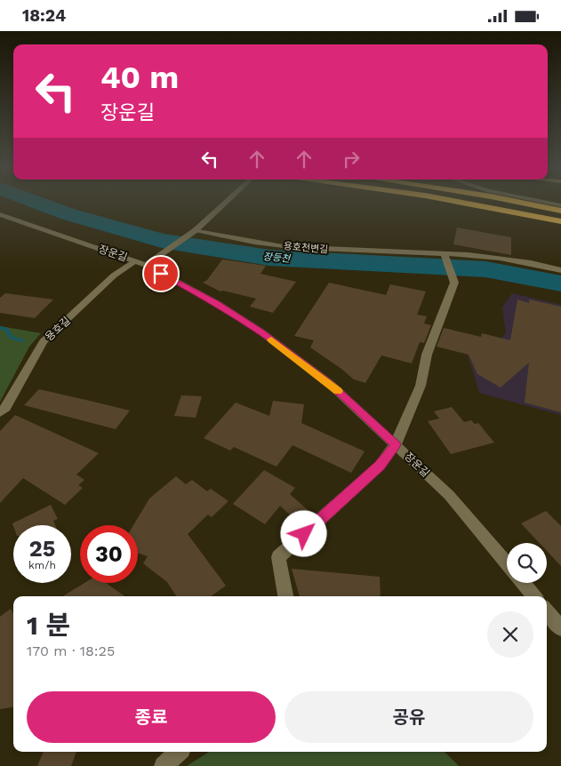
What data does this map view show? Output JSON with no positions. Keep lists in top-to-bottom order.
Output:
{
  "streets": {
    "street": ["용호천변길", "장운길", "용호길"]
  },
  "crossings": [
    ["장운길", "용호길"]
  ],
  "water": ["장등천"],
  "page": {
    "status": "18:24",
    "turn": ["40 m", "장운길"],
    "speed": "25 km/h",
    "limit": "30",
    "heading": ["1 분", "170 m · 18:25"],
    "buttons": ["종료", "공유"]
  }
}
